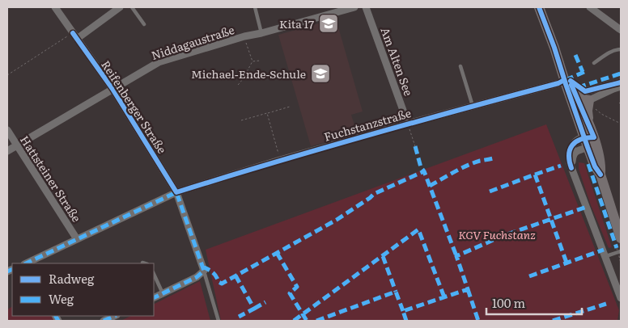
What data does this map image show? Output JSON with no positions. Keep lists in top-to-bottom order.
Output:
{
  "streets": {
    "street": [
      "Niddagaustraße",
      "Am Alten See",
      "Reifenberger Straße",
      "Fuchstanzstraße",
      "Hattsteiner Straße"
    ]
  },
  "crossings": [
    ["Niddagaustraße", "Reifenberger Straße"],
    ["Niddagaustraße", "Hattsteiner Straße"],
    ["Am Alten See", "Fuchstanzstraße"],
    ["Reifenberger Straße", "Fuchstanzstraße"],
    ["Fuchstanzstraße", "Hattsteiner Straße"]
  ],
  "parks": ["KGV Fuchstanz"],
  "places": {
    "school or university": ["Kita 17", "Michael-Ende-Schule"]
  },
  "legend": ["Radweg", "Weg"],
  "scale_bar": "100 m"
}
